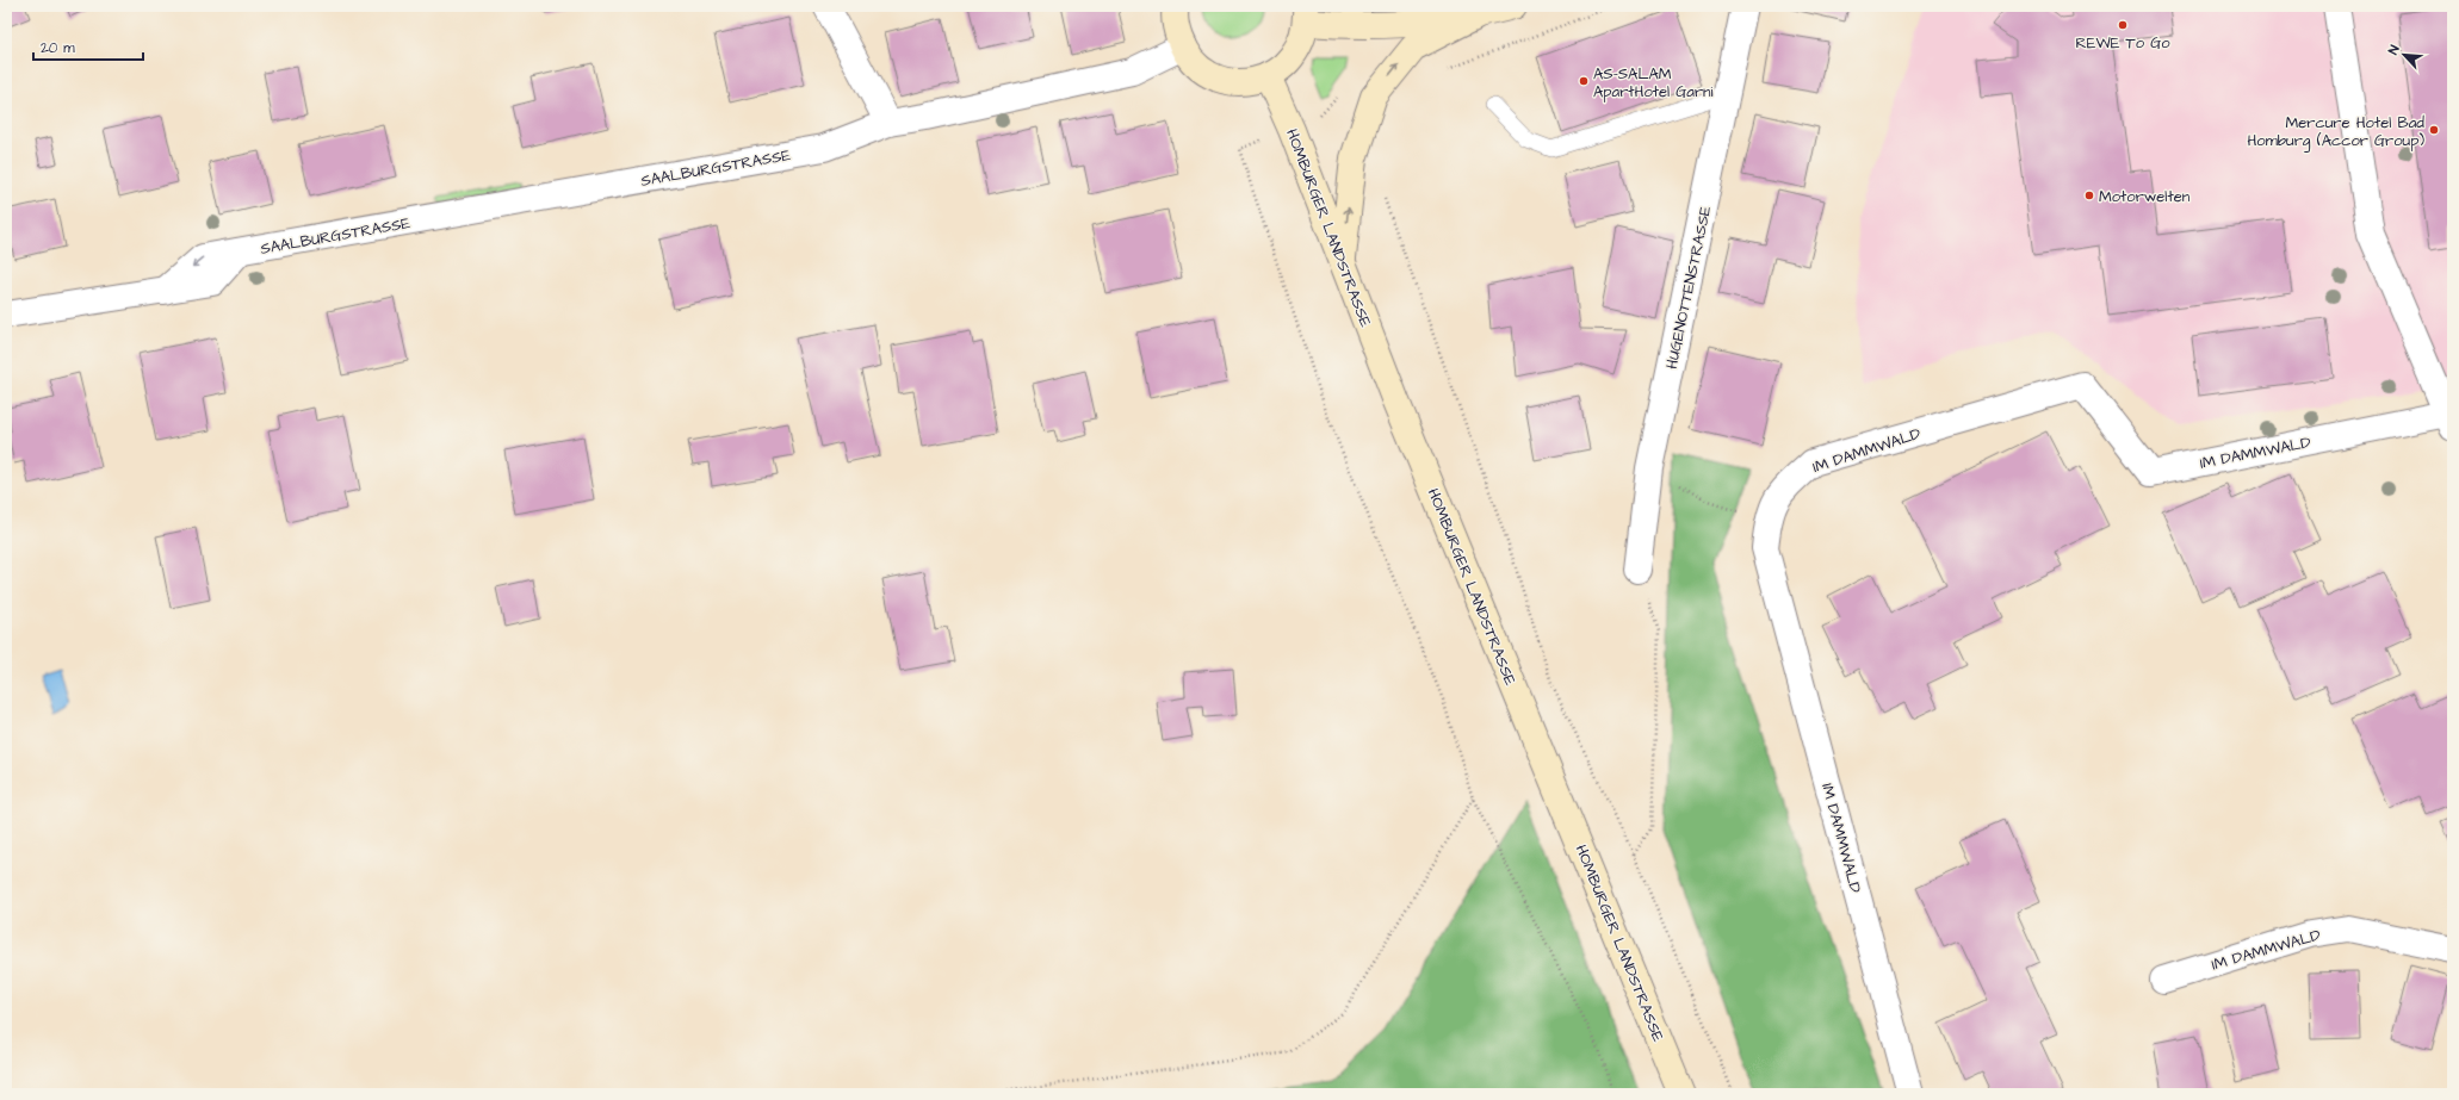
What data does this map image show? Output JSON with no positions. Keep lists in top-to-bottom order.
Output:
{
  "streets": {
    "street": [
      "SAALBURGSTRASSE",
      "HOMBURGER LANDSTRASSE",
      "HUGENOTTENSTRASSE",
      "IM DAMMWALD"
    ]
  },
  "places": [
    "REWE To Go",
    "AS-SALAM ApartHotel Garni",
    "Mercure Hotel Bad Homburg (Accor Group)",
    "Motorwelten"
  ],
  "scale_bar": "20 m",
  "north": "top left"
}
